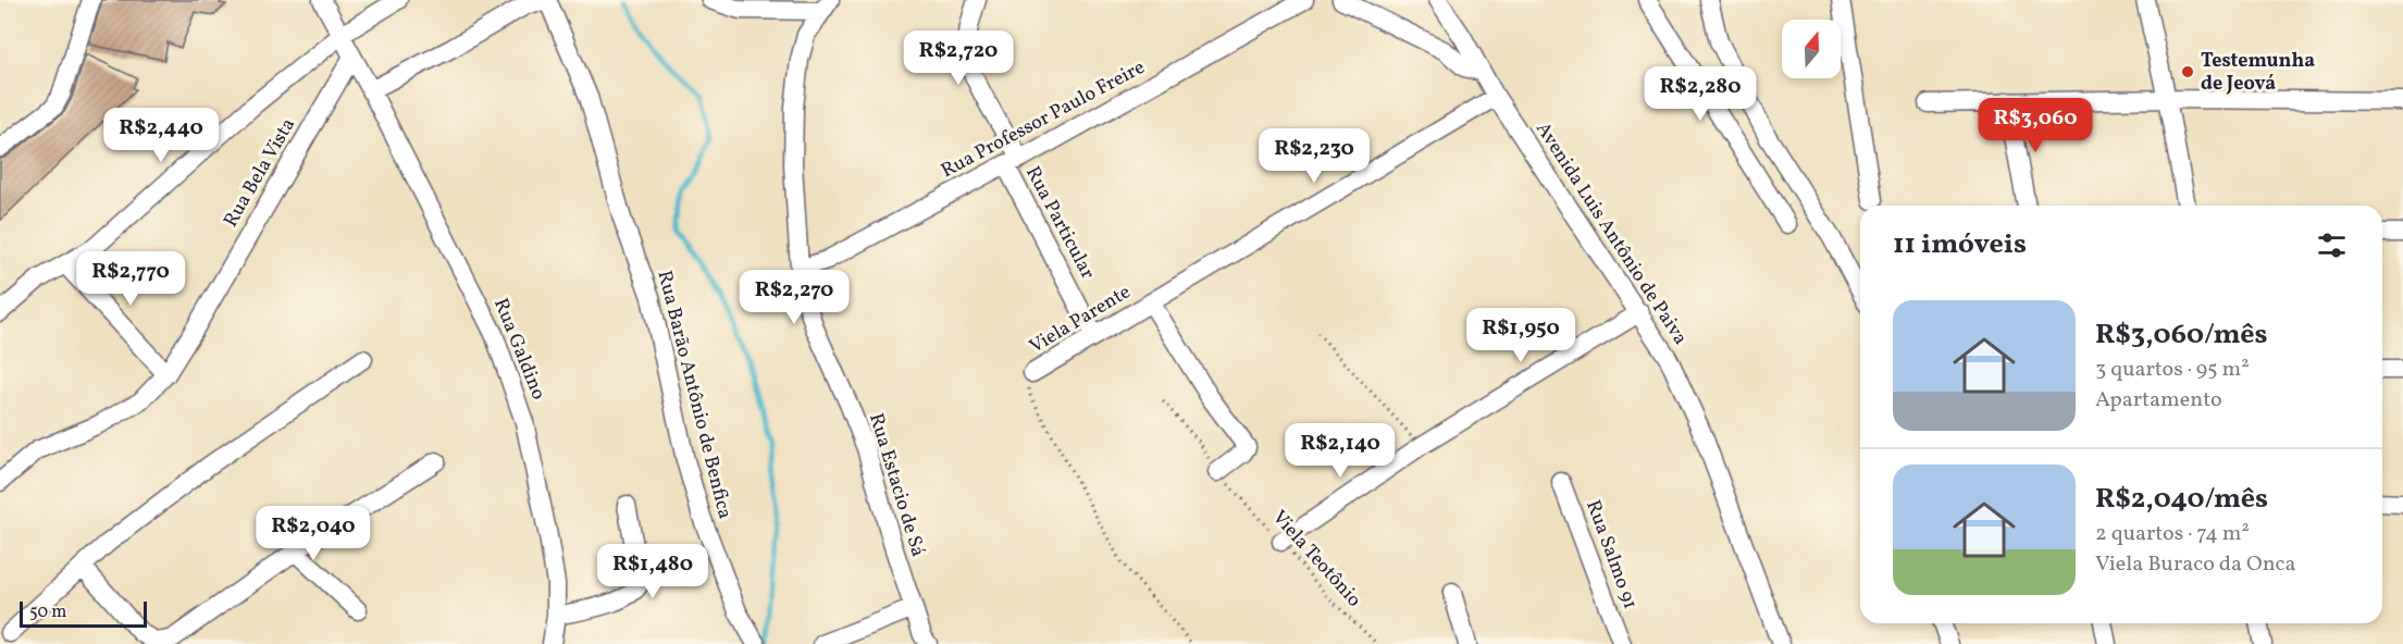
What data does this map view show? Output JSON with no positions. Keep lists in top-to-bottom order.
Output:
{
  "streets": {
    "street": [
      "Rua Professor Paulo Freire",
      "Rua Bela Vista",
      "Rua Particular",
      "Avenida Luis Antônio de Paiva",
      "Viela Parente",
      "Rua Galdino",
      "Rua Barão Antônio de Benfica",
      "Rua Estacio de Sá",
      "Rua Salmo 91"
    ],
    "path": ["Viela Teotônio"]
  },
  "crossings": [
    ["Rua Professor Paulo Freire", "Rua Particular"],
    ["Rua Professor Paulo Freire", "Rua Estacio de Sá"],
    ["Rua Bela Vista", "Rua Galdino"],
    ["Rua Particular", "Viela Parente"],
    ["Avenida Luis Antônio de Paiva", "Viela Parente"],
    ["Rua Galdino", "Rua Barão Antônio de Benfica"]
  ],
  "places": ["Testemunha de Jeová"],
  "scale_bar": "50 m",
  "north": "top",
  "page": {
    "price": [
      "R$2,720",
      "R$2,280",
      "R$3,060",
      "R$2,440",
      "R$2,230",
      "R$2,770",
      "R$2,270",
      "R$1,950",
      "R$2,140",
      "R$2,040",
      "R$1,480"
    ],
    "heading": "11 imóveis",
    "list": [
      {
        "name": "R$3,060/mês",
        "note": "3 quartos · 95 m² · Apartamento"
      },
      {
        "name": "R$2,040/mês",
        "note": "2 quartos · 74 m² · Viela Buraco da Onca"
      }
    ],
    "scale": "50 m"
  }
}
